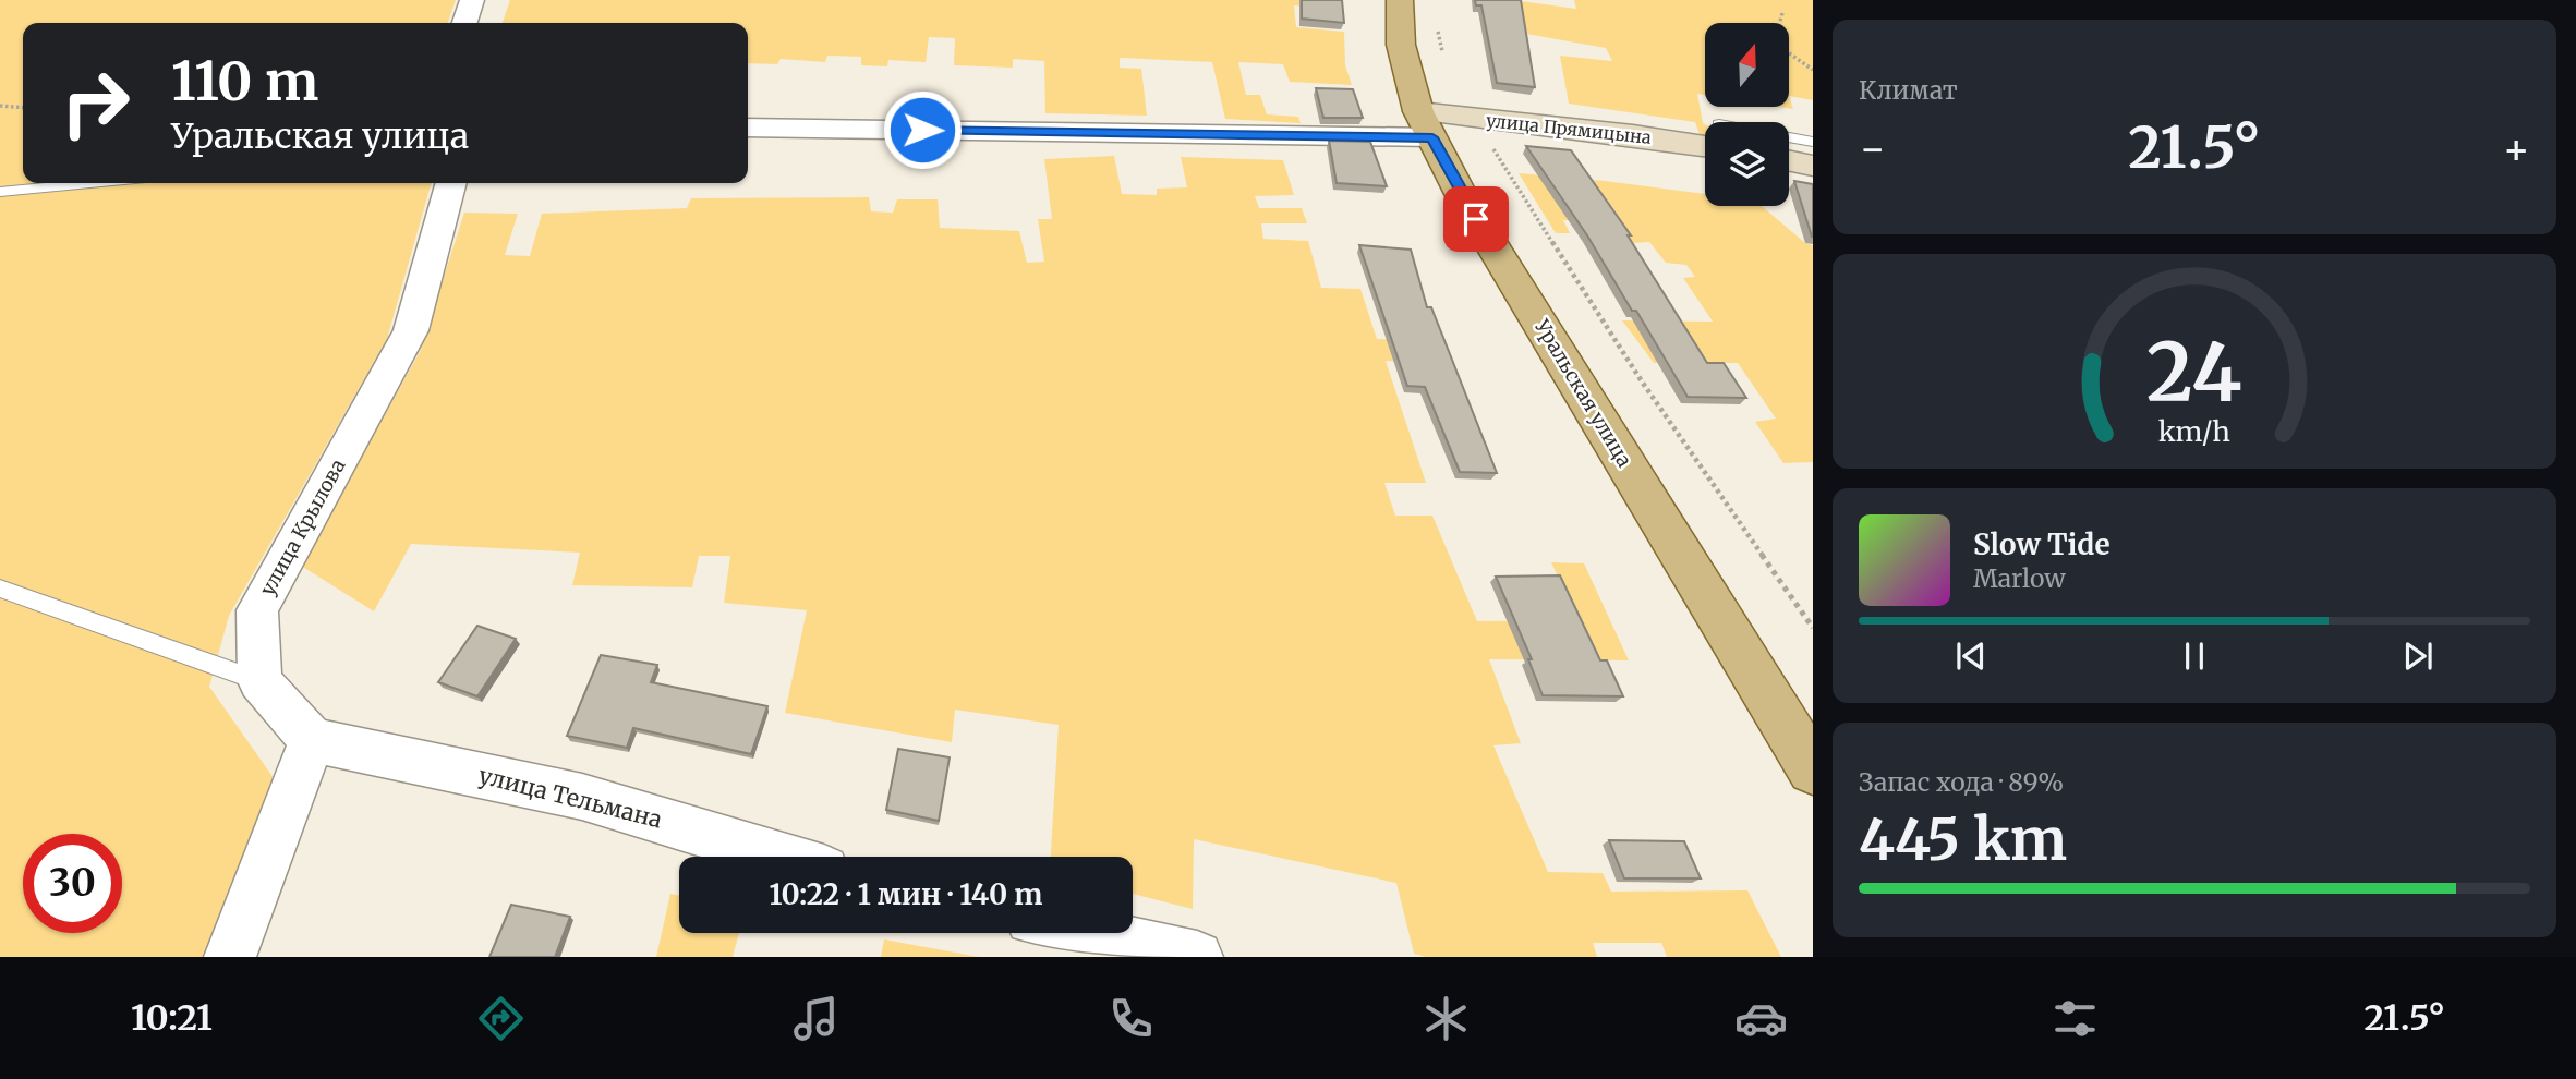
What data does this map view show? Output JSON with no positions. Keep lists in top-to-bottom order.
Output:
{
  "streets": {
    "main road": ["Уральская улица"],
    "street": ["улица Прямицына", "улица Крылова", "улица Тельмана"]
  },
  "crossings": [
    ["улица Прямицына", "Уральская улица"]
  ],
  "north": "top",
  "page": {
    "tile": [
      "Климат",
      ["Запас хода · 89%", "445 km"]
    ],
    "turn": ["110 m", "Уральская улица"],
    "heat": ["−", "21.5°", "+"],
    "song": ["Slow Tide", "Marlow"],
    "limit": "30",
    "trip": "10:22 · 1 мин · 140 m",
    "tabs": ["10:21", "21.5°"],
    "gauge": ["24", "km/h"]
  }
}
